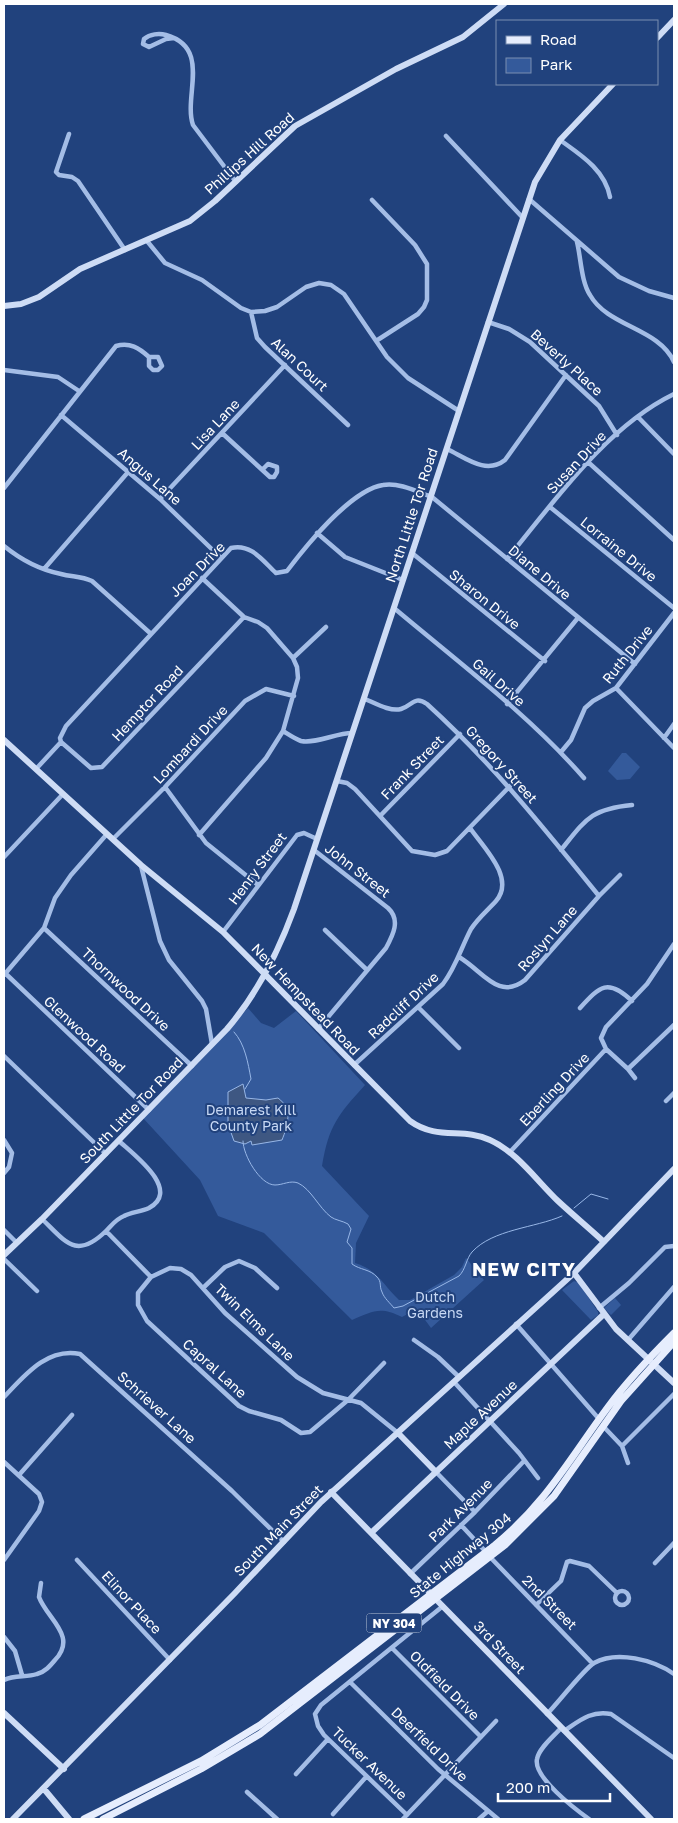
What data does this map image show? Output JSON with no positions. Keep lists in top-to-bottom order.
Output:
{
  "streets": {
    "main road": ["State Highway 304", "NY 304"],
    "street": [
      "Phillips Hill Road",
      "Beverly Place",
      "Alan Court",
      "Lisa Lane",
      "Susan Drive",
      "Angus Lane",
      "North Little Tor Road",
      "Lorraine Drive",
      "Joan Drive",
      "Diane Drive",
      "Sharon Drive",
      "Ruth Drive",
      "Gail Drive",
      "Hemptor Road",
      "Lombardi Drive",
      "Gregory Street",
      "Frank Street",
      "Henry Street",
      "John Street",
      "Roslyn Lane",
      "Thornwood Drive",
      "New Hempstead Road",
      "Radcliff Drive",
      "Glenwood Road",
      "Eberling Drive",
      "South Little Tor Road",
      "Twin Elms Lane",
      "Capral Lane",
      "Schriever Lane",
      "Maple Avenue",
      "Park Avenue",
      "South Main Street",
      "Elinor Place",
      "2nd Street",
      "3rd Street",
      "Oldfield Drive",
      "Deerfield Drive",
      "Tucker Avenue"
    ]
  },
  "crossings": [
    ["Beverly Place", "Susan Drive"],
    ["Beverly Place", "North Little Tor Road"],
    ["Alan Court", "Lisa Lane"],
    ["Lisa Lane", "Angus Lane"],
    ["Susan Drive", "Lorraine Drive"],
    ["Susan Drive", "Diane Drive"],
    ["Angus Lane", "Joan Drive"],
    ["North Little Tor Road", "Joan Drive"],
    ["North Little Tor Road", "Diane Drive"],
    ["North Little Tor Road", "Sharon Drive"],
    ["North Little Tor Road", "Gail Drive"],
    ["North Little Tor Road", "Gregory Street"],
    ["North Little Tor Road", "Henry Street"],
    ["North Little Tor Road", "John Street"],
    ["North Little Tor Road", "New Hempstead Road"],
    ["North Little Tor Road", "South Little Tor Road"],
    ["Joan Drive", "Diane Drive"],
    ["Joan Drive", "Hemptor Road"],
    ["Joan Drive", "New Hempstead Road"],
    ["Diane Drive", "Ruth Drive"],
    ["Ruth Drive", "Gail Drive"],
    ["Lombardi Drive", "Thornwood Drive"],
    ["Lombardi Drive", "New Hempstead Road"],
    ["Lombardi Drive", "Glenwood Road"],
    ["Gregory Street", "Frank Street"],
    ["Gregory Street", "Roslyn Lane"],
    ["Henry Street", "New Hempstead Road"],
    ["John Street", "New Hempstead Road"],
    ["Roslyn Lane", "Radcliff Drive"],
    ["Thornwood Drive", "South Little Tor Road"],
    ["New Hempstead Road", "Radcliff Drive"],
    ["New Hempstead Road", "Eberling Drive"],
    ["New Hempstead Road", "South Little Tor Road"],
    ["New Hempstead Road", "South Main Street"],
    ["Glenwood Road", "South Little Tor Road"],
    ["Twin Elms Lane", "Capral Lane"],
    ["Twin Elms Lane", "South Main Street"],
    ["Schriever Lane", "South Main Street"],
    ["Maple Avenue", "3rd Street"],
    ["Park Avenue", "2nd Street"],
    ["Park Avenue", "3rd Street"],
    ["South Main Street", "Elinor Place"],
    ["South Main Street", "3rd Street"],
    ["State Highway 304", "2nd Street"],
    ["State Highway 304", "3rd Street"],
    ["3rd Street", "Tucker Avenue"],
    ["Oldfield Drive", "Tucker Avenue"],
    ["Deerfield Drive", "Tucker Avenue"]
  ],
  "districts": ["NEW CITY"],
  "parks": ["Demarest Kill County Park", "Dutch Gardens"],
  "legend": ["Road", "Park"],
  "scale_bar": "200 m"
}
